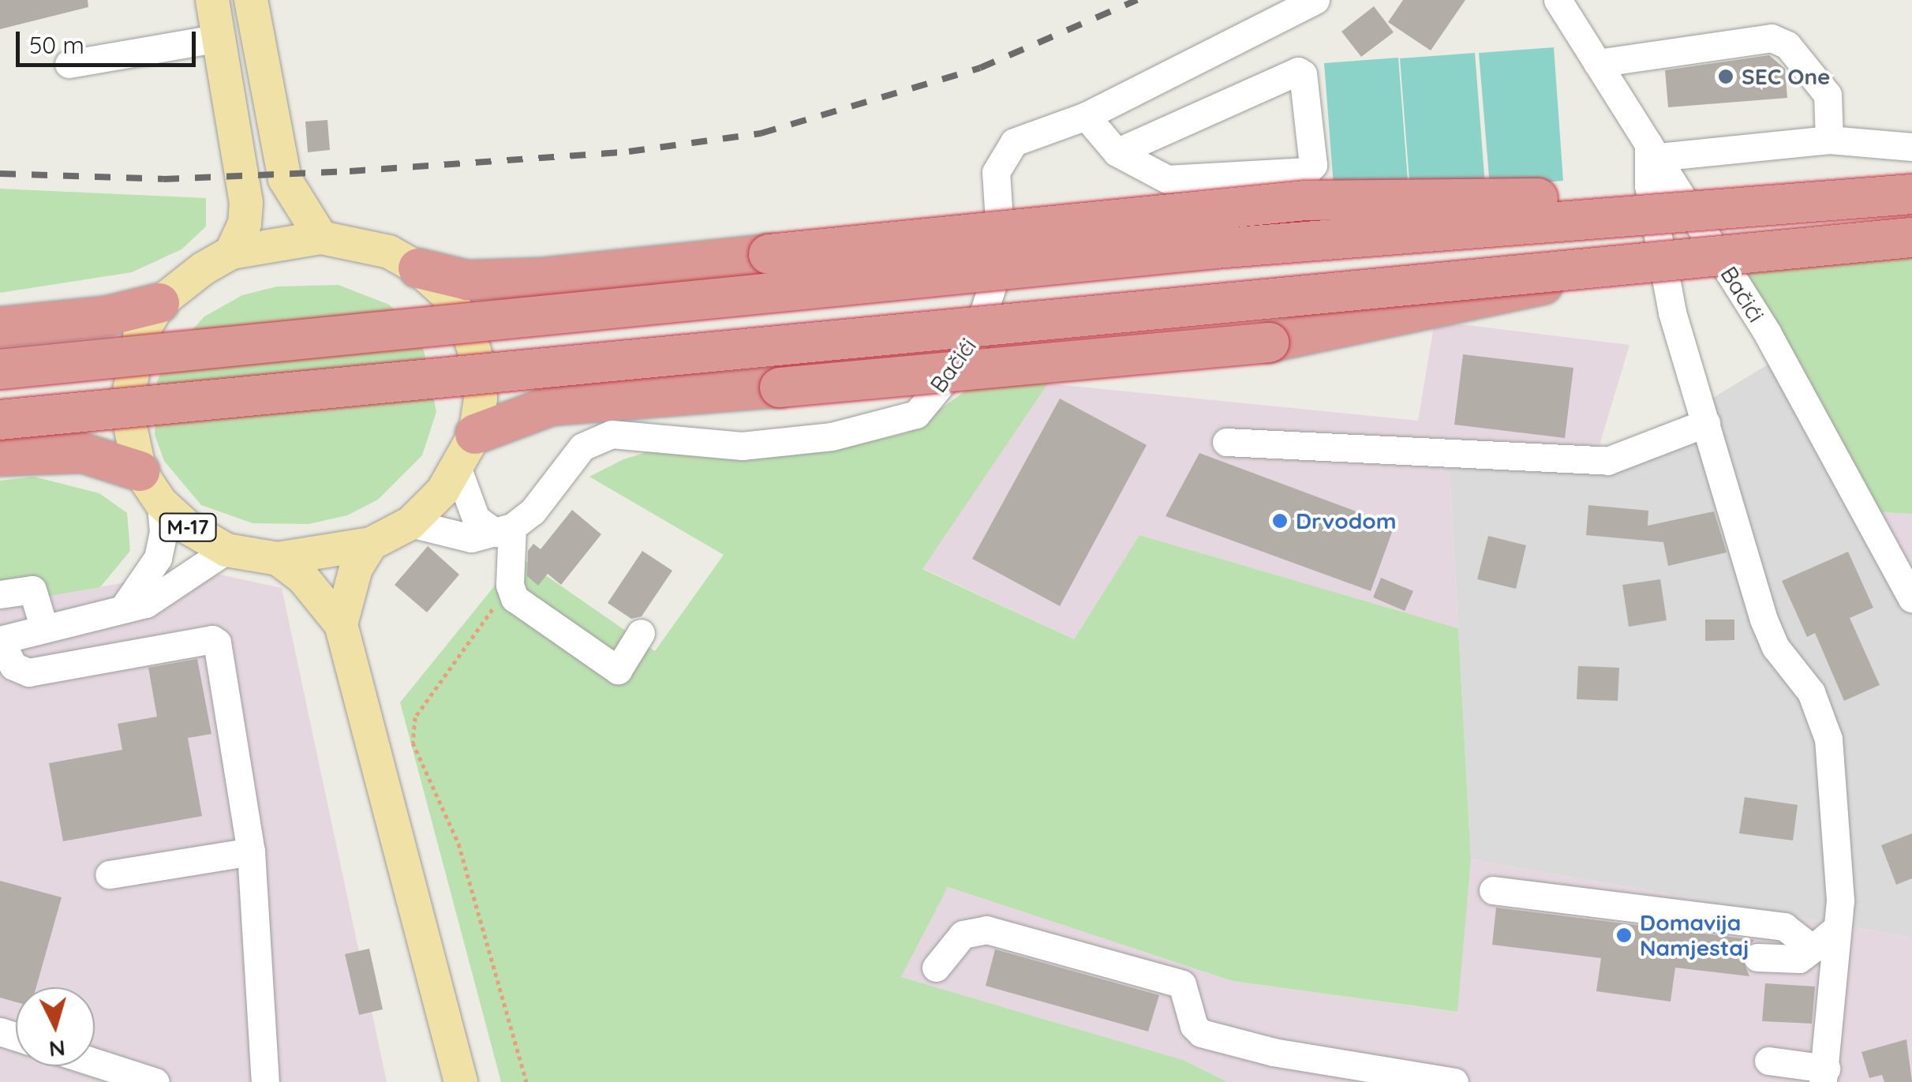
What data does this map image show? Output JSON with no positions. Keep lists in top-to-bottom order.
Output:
{
  "streets": {
    "main road": ["M-17"],
    "street": ["Bačići"]
  },
  "places": ["SEC One", "Drvodom", "Domavija Namjestaj"],
  "scale_bar": "50 m",
  "north": "bottom"
}
